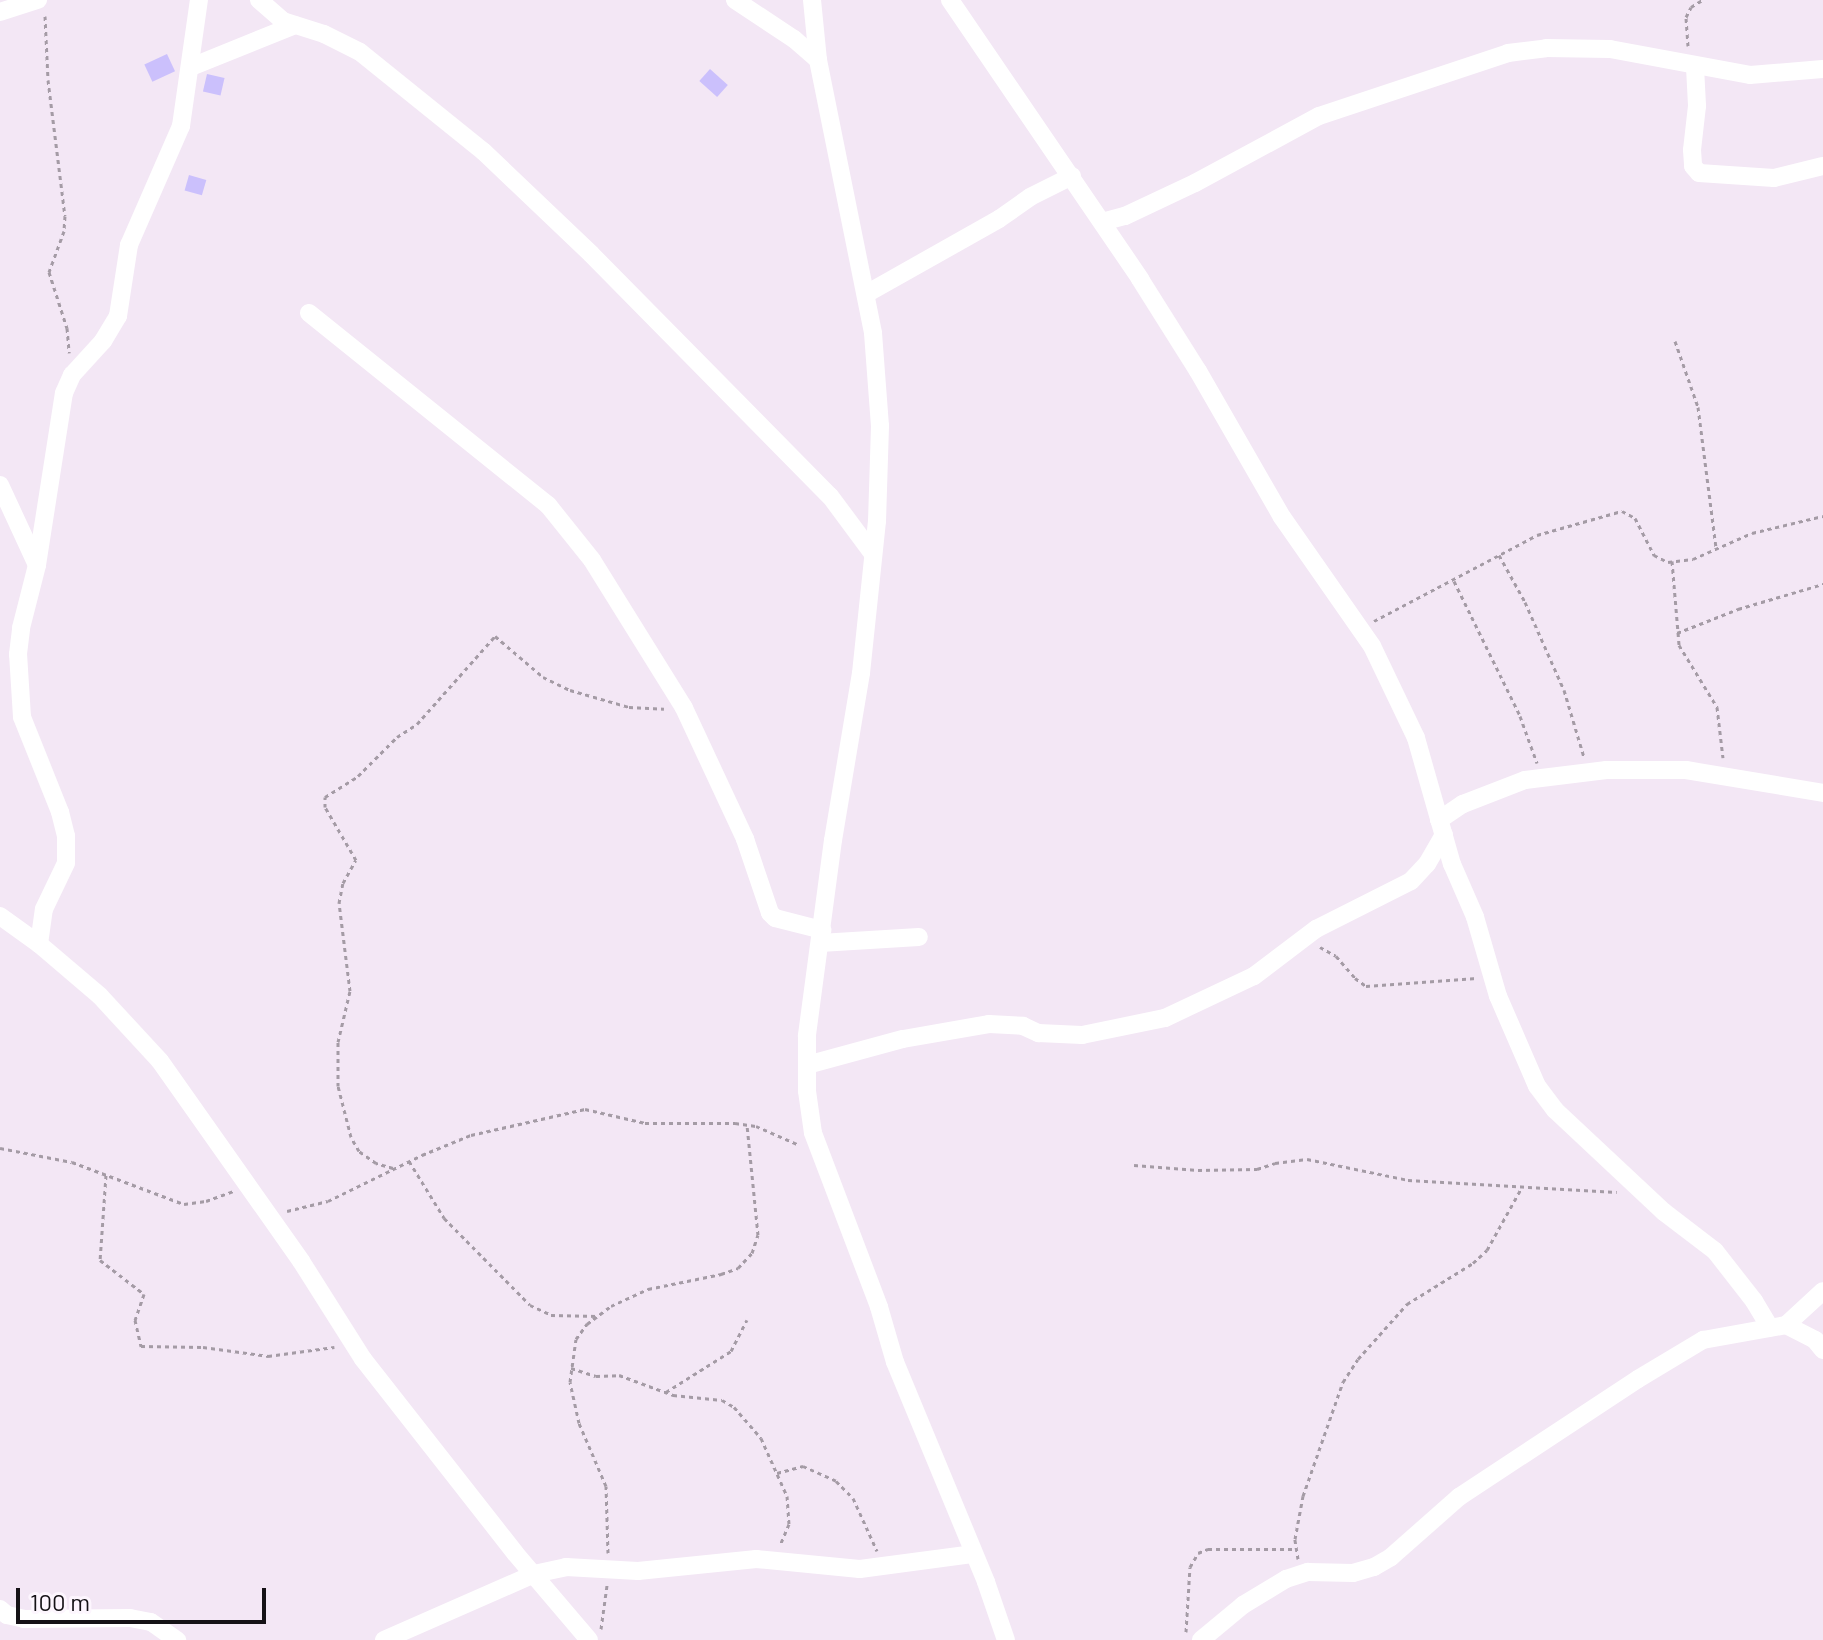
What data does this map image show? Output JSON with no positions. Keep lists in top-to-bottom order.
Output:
{
  "scale_bar": "100 m"
}
